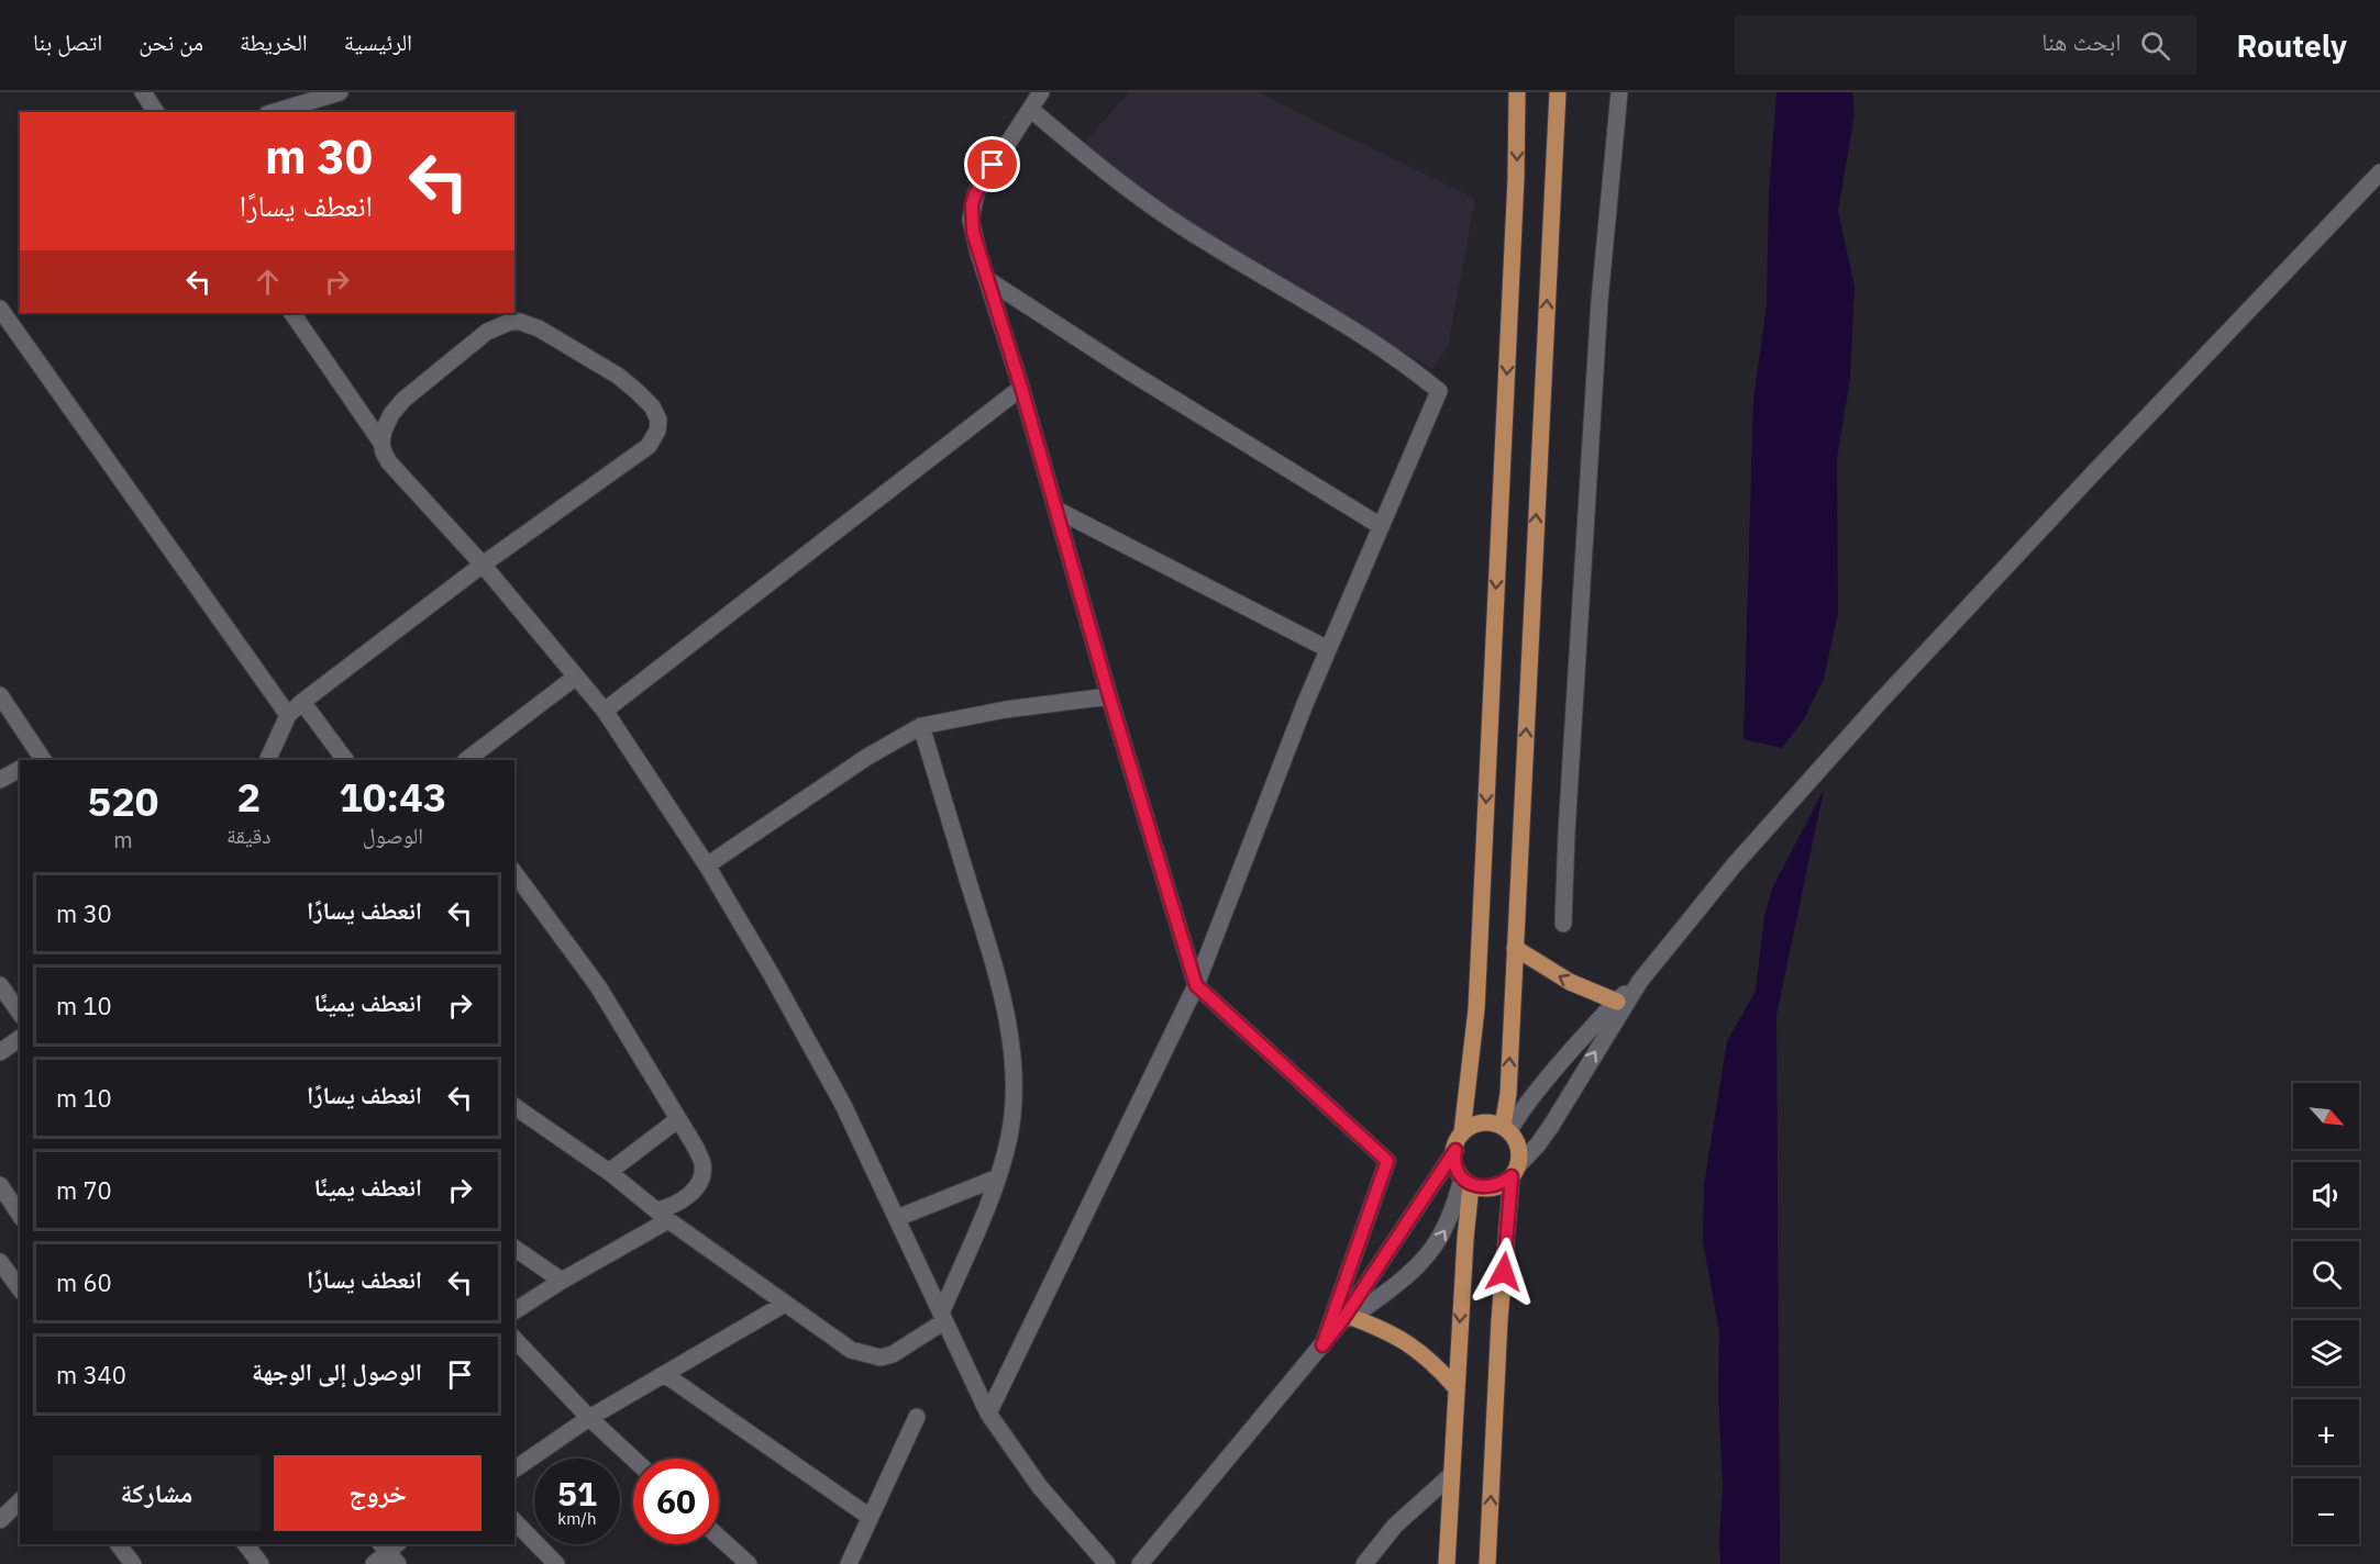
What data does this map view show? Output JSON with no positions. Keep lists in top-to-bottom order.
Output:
{
  "north": "bottom right",
  "page": {
    "header": "Routely",
    "search": "ابحث هنا",
    "nav": [
      "الرئيسية",
      "الخريطة",
      "من نحن",
      "اتصل بنا"
    ],
    "turn": ["30 m", "انعطف يسارًا"],
    "eta": [
      "10:43",
      "الوصول",
      "2",
      "دقيقة",
      "520",
      "m"
    ],
    "list": [
      {
        "name": "انعطف يسارًا",
        "value": "30 m"
      },
      {
        "name": "انعطف يمينًا",
        "value": "10 m"
      },
      {
        "name": "انعطف يسارًا",
        "value": "10 m"
      },
      {
        "name": "انعطف يمينًا",
        "value": "70 m"
      },
      {
        "name": "انعطف يسارًا",
        "value": "60 m"
      },
      {
        "name": "الوصول إلى الوجهة",
        "value": "340 m"
      }
    ],
    "map_buttons": ["+", "−"],
    "buttons": ["خروج", "مشاركة"],
    "speed": "51 km/h",
    "limit": "60"
  }
}
